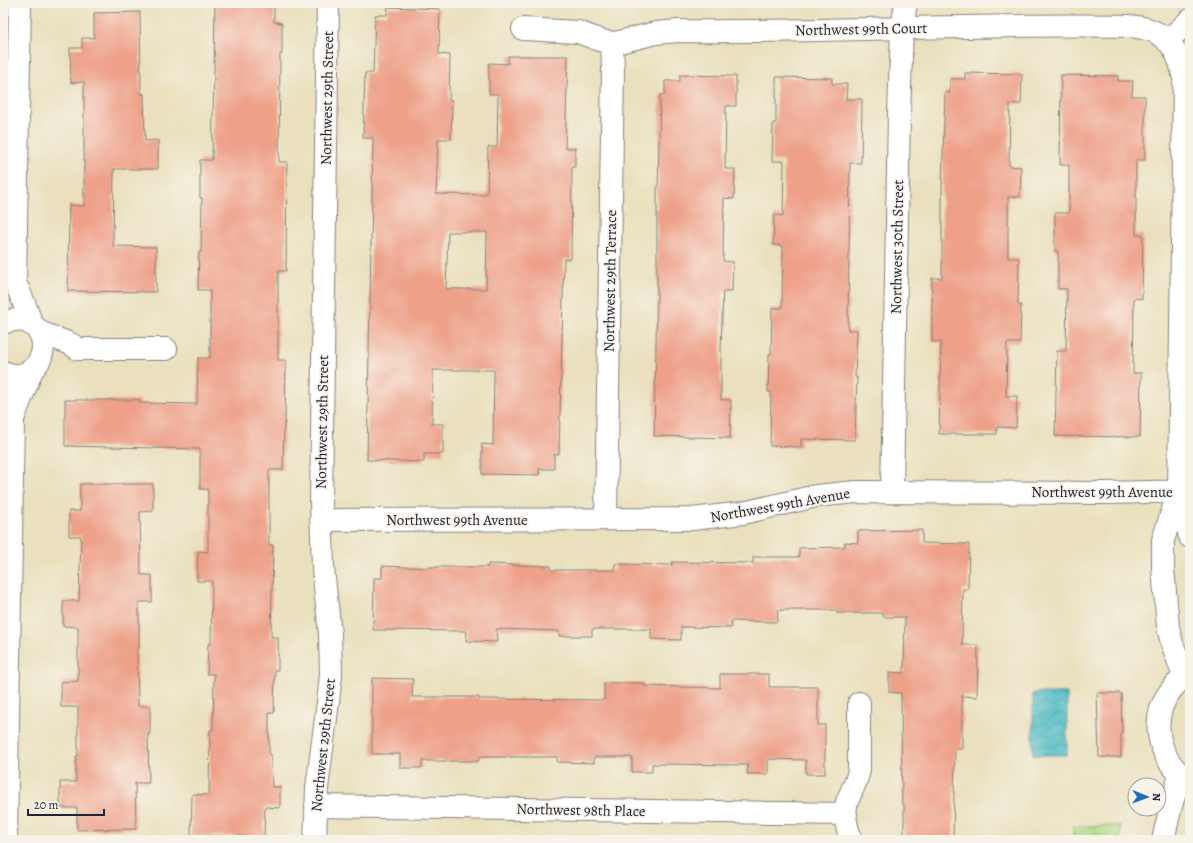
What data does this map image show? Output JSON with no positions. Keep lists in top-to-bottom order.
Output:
{
  "streets": {
    "street": [
      "Northwest 99th Court",
      "Northwest 29th Street",
      "Northwest 30th Street",
      "Northwest 29th Terrace",
      "Northwest 99th Avenue",
      "Northwest 98th Place"
    ]
  },
  "crossings": [
    ["Northwest 99th Court", "Northwest 30th Street"],
    ["Northwest 99th Court", "Northwest 29th Terrace"],
    ["Northwest 29th Street", "Northwest 99th Avenue"],
    ["Northwest 29th Street", "Northwest 98th Place"],
    ["Northwest 30th Street", "Northwest 99th Avenue"],
    ["Northwest 29th Terrace", "Northwest 99th Avenue"]
  ],
  "scale_bar": "20 m",
  "north": "right"
}
